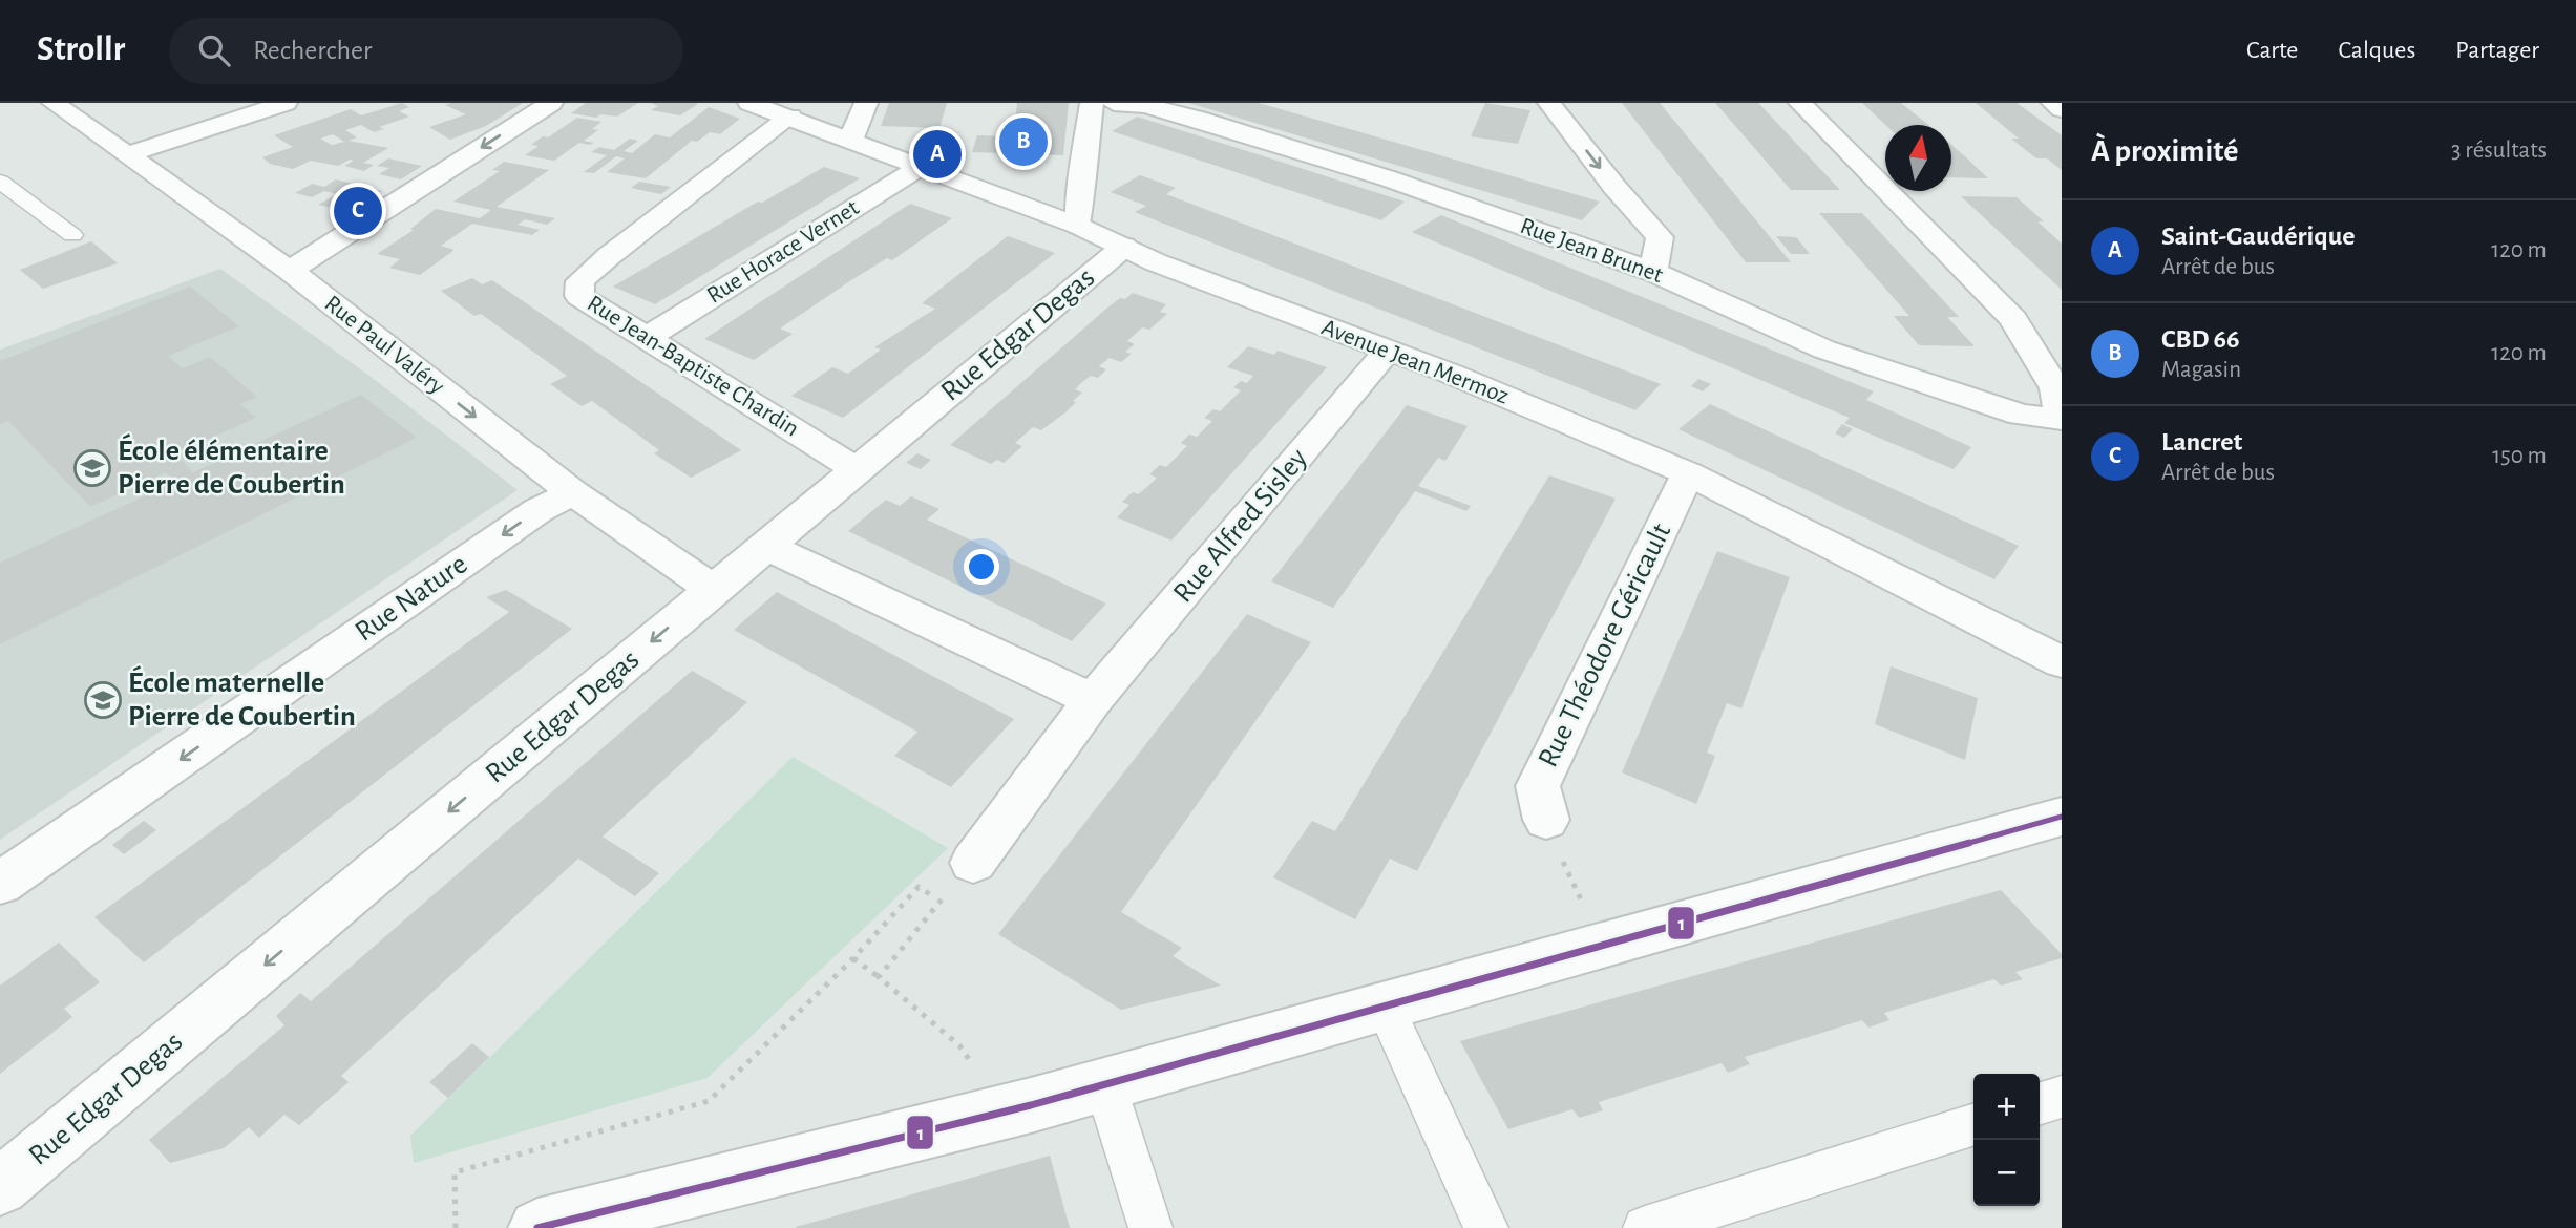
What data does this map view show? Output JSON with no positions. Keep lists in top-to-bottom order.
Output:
{
  "streets": {
    "street": [
      "Rue Jean Brunet",
      "Rue Horace Vernet",
      "Rue Edgar Degas",
      "Rue Paul Valéry",
      "Avenue Jean Mermoz",
      "Rue Jean-Baptiste Chardin",
      "Rue Alfred Sisley",
      "Rue Nature",
      "Rue Théodore Géricault"
    ]
  },
  "crossings": [
    ["Rue Horace Vernet", "Avenue Jean Mermoz"],
    ["Rue Horace Vernet", "Rue Jean-Baptiste Chardin"],
    ["Rue Edgar Degas", "Rue Paul Valéry"],
    ["Rue Edgar Degas", "Avenue Jean Mermoz"],
    ["Rue Edgar Degas", "Rue Jean-Baptiste Chardin"],
    ["Rue Paul Valéry", "Rue Nature"],
    ["Avenue Jean Mermoz", "Rue Jean-Baptiste Chardin"],
    ["Avenue Jean Mermoz", "Rue Alfred Sisley"],
    ["Avenue Jean Mermoz", "Rue Théodore Géricault"]
  ],
  "one_way": ["Rue Edgar Degas", "Rue Paul Valéry", "Rue Nature"],
  "places": {
    "school or university": ["École élémentaire Pierre de Coubertin", "École maternelle Pierre de Coubertin"]
  },
  "lines": ["transit line 1"],
  "north": "top",
  "page": {
    "header": "Strollr",
    "search": "Rechercher",
    "nav": ["Carte", "Calques", "Partager"],
    "heading": ["À proximité", "3 résultats"],
    "pins": ["B", "A", "C"],
    "list": [
      {
        "mark": "A",
        "name": "Saint-Gaudérique",
        "note": "Arrêt de bus",
        "value": "120 m"
      },
      {
        "mark": "B",
        "name": "CBD 66",
        "note": "Magasin",
        "value": "120 m"
      },
      {
        "mark": "C",
        "name": "Lancret",
        "note": "Arrêt de bus",
        "value": "150 m"
      }
    ],
    "map_buttons": ["+", "−"]
  }
}
